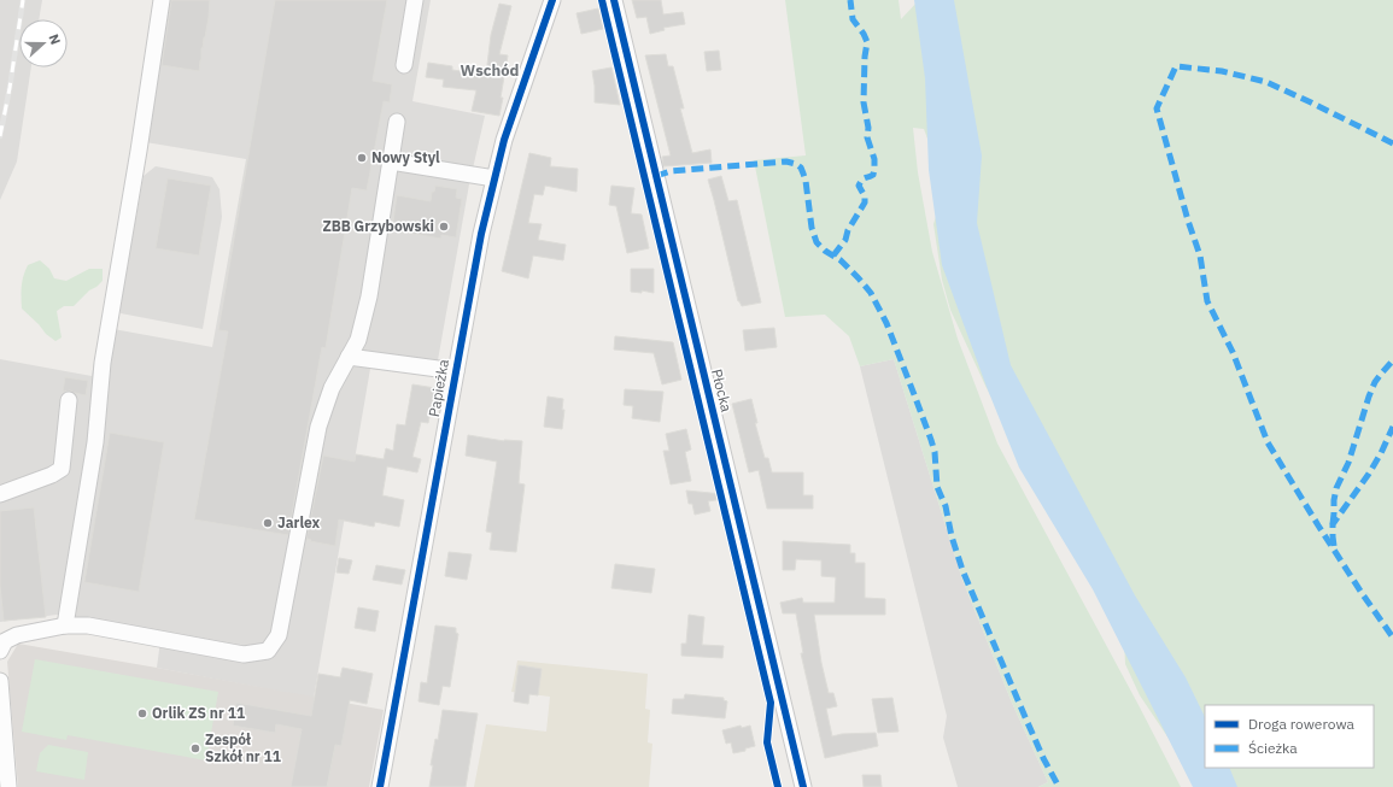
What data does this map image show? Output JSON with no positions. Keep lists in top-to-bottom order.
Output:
{
  "streets": {
    "street": ["Papieżka", "Płocka"]
  },
  "districts": ["Wschód"],
  "places": [
    "Nowy Styl",
    "ZBB Grzybowski",
    "Jarlex",
    "Orlik ZS nr 11",
    "Zespół Szkół nr 11"
  ],
  "legend": ["Droga rowerowa", "Ścieżka"],
  "north": "right"
}
